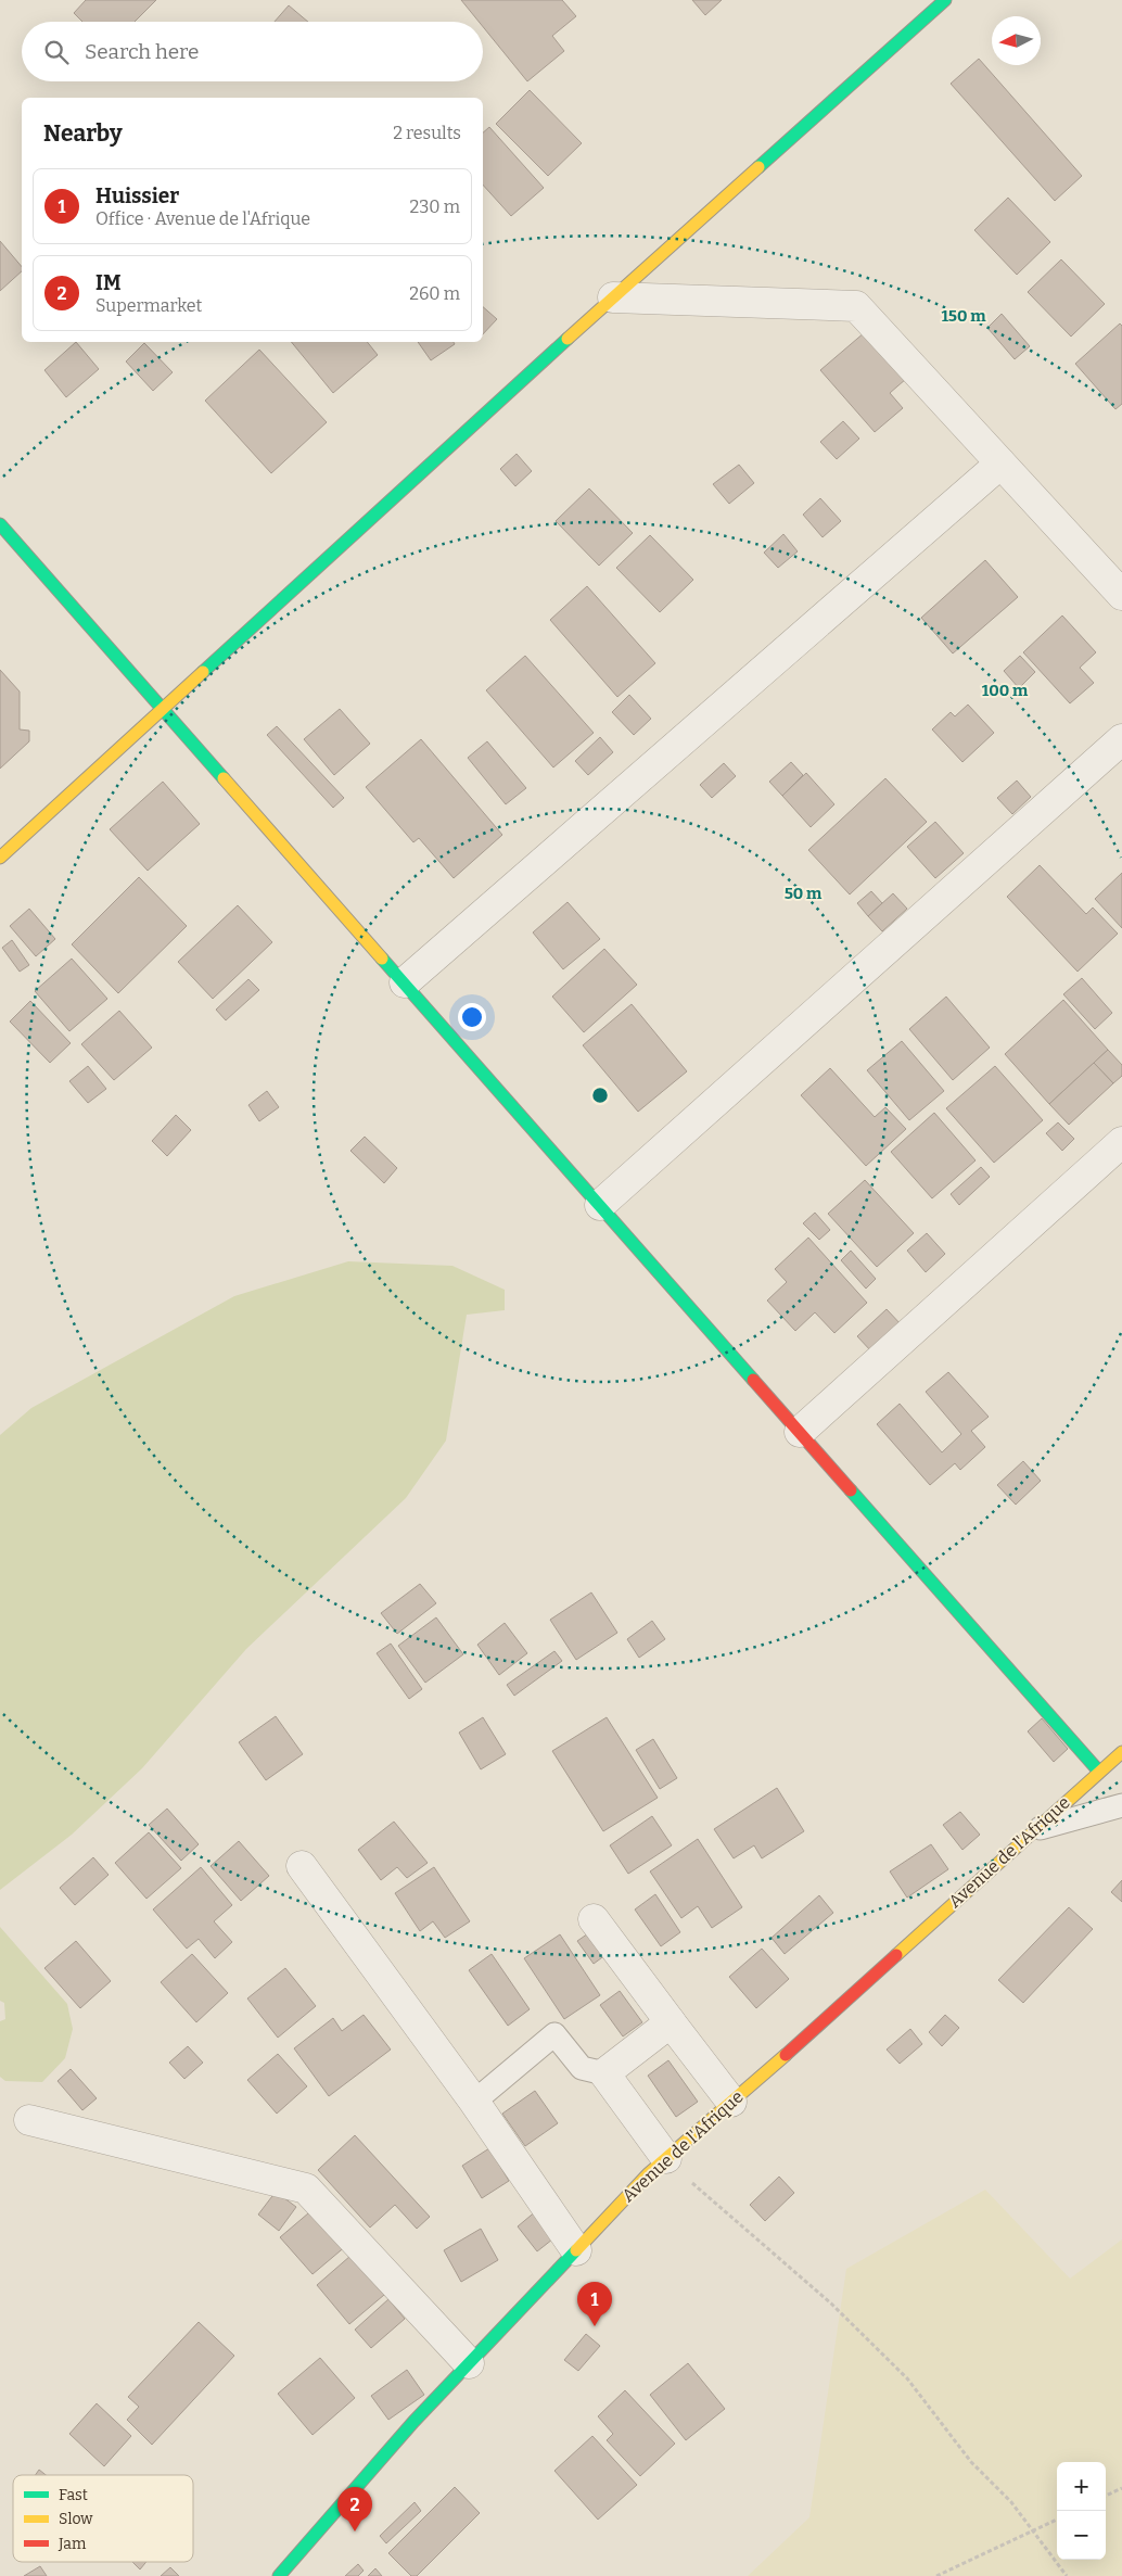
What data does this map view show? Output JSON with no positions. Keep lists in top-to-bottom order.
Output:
{
  "streets": {
    "street": ["Avenue de l'Afrique"]
  },
  "legend": ["Fast", "Slow", "Jam"],
  "north": "left",
  "page": {
    "search": "Search here",
    "heading": ["Nearby", "2 results"],
    "list": [
      {
        "mark": "1",
        "name": "Huissier",
        "note": "Office · Avenue de l'Afrique",
        "value": "230 m"
      },
      {
        "mark": "2",
        "name": "IM",
        "note": "Supermarket",
        "value": "260 m"
      }
    ],
    "pins": ["1", "2"],
    "map_buttons": ["+", "−"]
  },
  "rings": ["150 m", "100 m", "50 m"]
}
